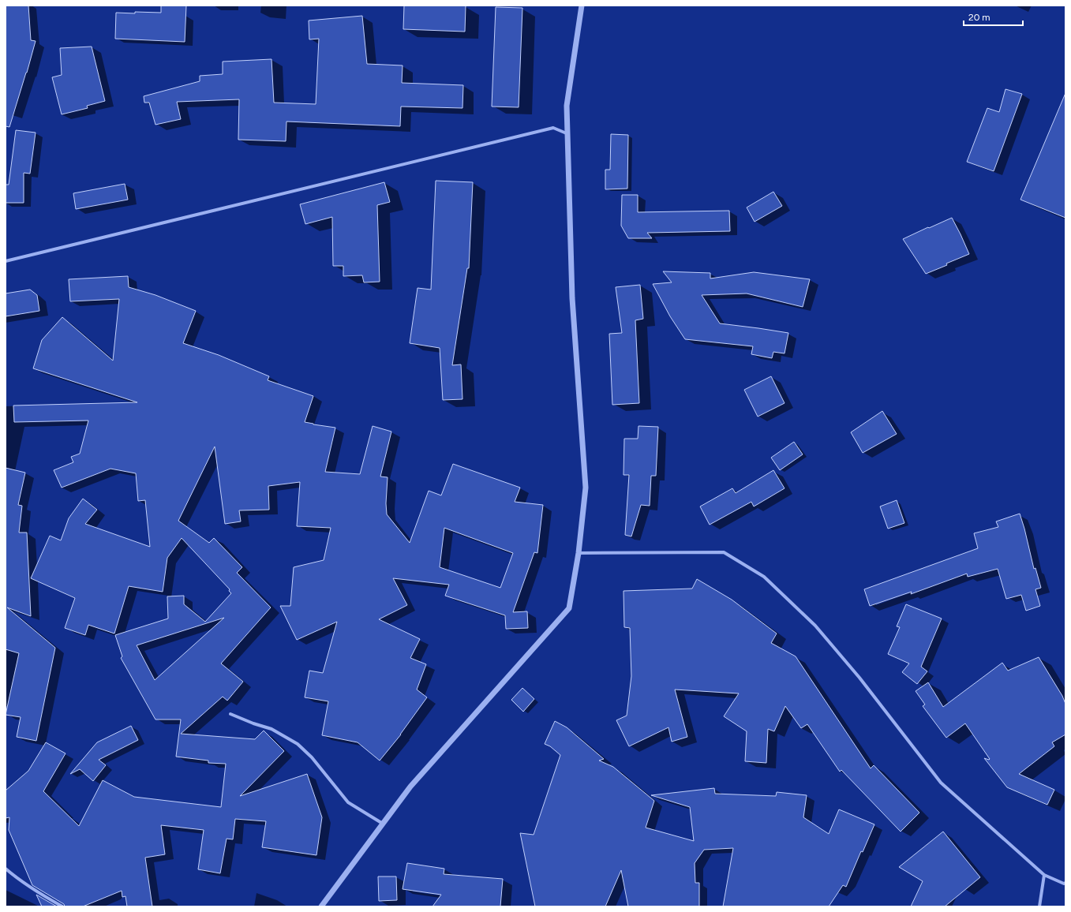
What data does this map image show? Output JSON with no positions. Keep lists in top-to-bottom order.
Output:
{
  "scale_bar": "20 m"
}
